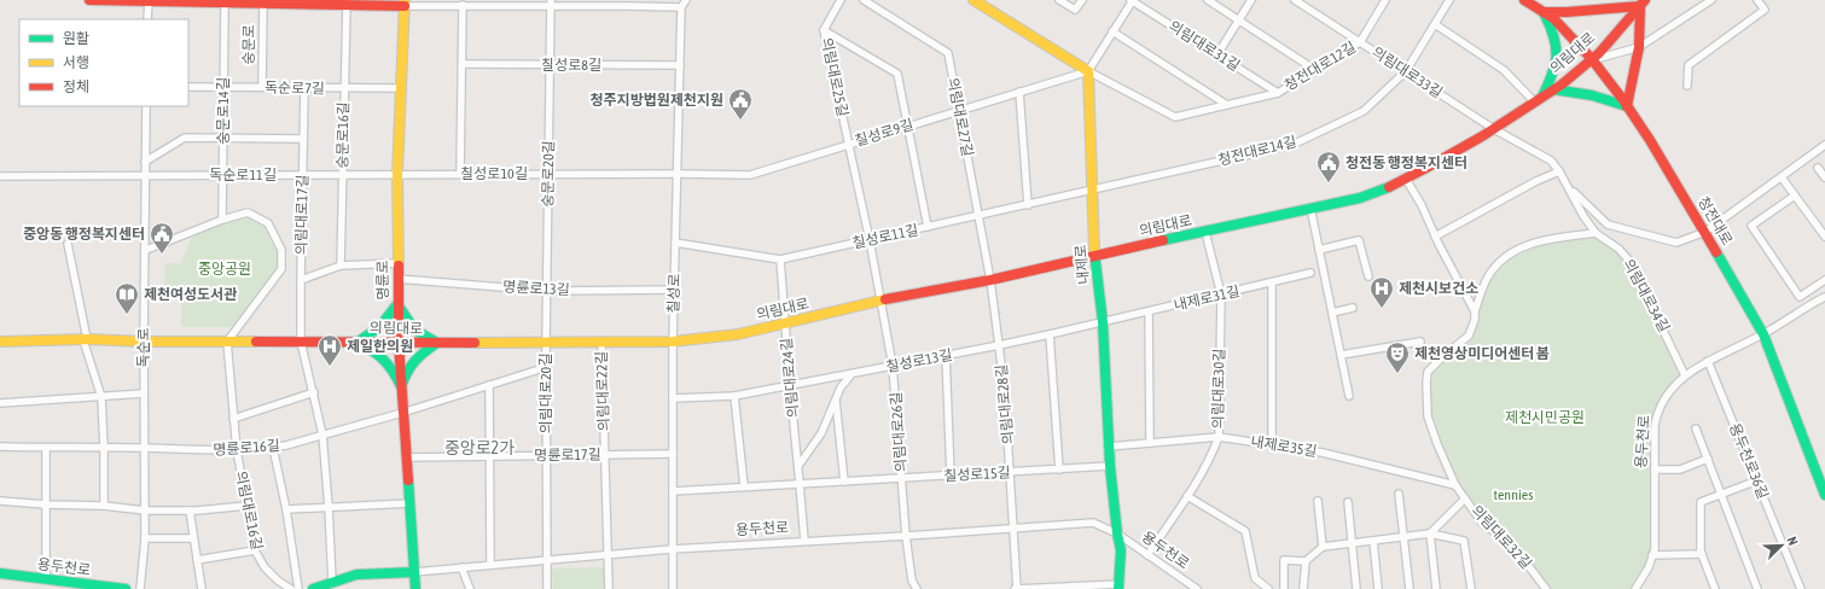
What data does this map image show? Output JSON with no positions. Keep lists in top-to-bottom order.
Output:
{
  "streets": {
    "street": [
      "숭문로",
      "의림대로31길",
      "의림대로",
      "칠성로8길",
      "청전대로12길",
      "의림대로33길",
      "의림대로25길",
      "독순로7길",
      "숭문로14길",
      "의림대로27길",
      "칠성로9길",
      "숭문로16길",
      "청전대로14길",
      "칠성로10길",
      "숭문로20길",
      "독순로11길",
      "의림대로17길",
      "청전대로",
      "칠성로11길",
      "내제로",
      "명륜로",
      "명륜로13길",
      "칠성로",
      "의림대로34길",
      "내제로31길",
      "독순로",
      "칠성로13길",
      "의림대로24길",
      "의림대로30길",
      "의림대로22길",
      "의림대로20길",
      "의림대로28길",
      "의림대로26길",
      "용두천로",
      "내제로35길",
      "명륜로16길",
      "명륜로17길",
      "용두천로36길",
      "칠성로15길",
      "의림대로16길",
      "의림대로32길"
    ]
  },
  "crossings": [
    ["숭문로", "독순로7길"],
    ["의림대로31길", "청전대로12길"],
    ["의림대로", "의림대로33길"],
    ["의림대로", "의림대로25길"],
    ["의림대로", "의림대로27길"],
    ["의림대로", "숭문로20길"],
    ["의림대로", "의림대로17길"],
    ["의림대로", "청전대로"],
    ["의림대로", "내제로"],
    ["의림대로", "명륜로"],
    ["의림대로", "칠성로"],
    ["의림대로", "의림대로34길"],
    ["의림대로", "독순로"],
    ["의림대로", "의림대로24길"],
    ["의림대로", "의림대로30길"],
    ["의림대로", "의림대로22길"],
    ["의림대로", "의림대로20길"],
    ["의림대로", "의림대로28길"],
    ["의림대로", "의림대로26길"],
    ["의림대로", "의림대로16길"],
    ["칠성로8길", "숭문로20길"],
    ["칠성로8길", "칠성로"],
    ["청전대로12길", "의림대로33길"],
    ["청전대로12길", "칠성로9길"],
    ["청전대로12길", "내제로"],
    ["의림대로33길", "청전대로14길"],
    ["의림대로33길", "의림대로34길"],
    ["의림대로25길", "칠성로9길"],
    ["의림대로25길", "칠성로11길"],
    ["의림대로25길", "의림대로26길"],
    ["독순로7길", "숭문로14길"],
    ["독순로7길", "숭문로16길"],
    ["독순로7길", "의림대로17길"],
    ["독순로7길", "명륜로"],
    ["숭문로14길", "독순로11길"],
    ["의림대로27길", "칠성로9길"],
    ["의림대로27길", "칠성로11길"],
    ["의림대로27길", "의림대로28길"],
    ["칠성로9길", "칠성로10길"],
    ["칠성로9길", "내제로"],
    ["칠성로9길", "칠성로"],
    ["숭문로16길", "독순로11길"],
    ["청전대로14길", "칠성로11길"],
    ["청전대로14길", "내제로"],
    ["칠성로10길", "숭문로20길"],
    ["칠성로10길", "독순로11길"],
    ["칠성로10길", "명륜로"],
    ["칠성로10길", "칠성로"],
    ["숭문로20길", "명륜로13길"],
    ["숭문로20길", "의림대로20길"],
    ["독순로11길", "의림대로17길"],
    ["독순로11길", "명륜로"],
    ["독순로11길", "독순로"],
    ["의림대로17길", "용두천로"],
    ["의림대로17길", "명륜로16길"],
    ["청전대로", "용두천로"],
    ["칠성로11길", "내제로"],
    ["칠성로11길", "칠성로"],
    ["칠성로11길", "의림대로24길"],
    ["내제로", "내제로31길"],
    ["내제로", "칠성로13길"],
    ["내제로", "용두천로"],
    ["내제로", "내제로35길"],
    ["내제로", "칠성로15길"],
    ["명륜로", "명륜로13길"],
    ["명륜로", "용두천로"],
    ["명륜로", "명륜로16길"],
    ["명륜로", "명륜로17길"],
    ["명륜로13길", "칠성로"],
    ["칠성로", "칠성로13길"],
    ["칠성로", "용두천로"],
    ["칠성로", "명륜로17길"],
    ["칠성로", "칠성로15길"],
    ["의림대로34길", "용두천로"],
    ["의림대로34길", "의림대로32길"],
    ["내제로31길", "칠성로13길"],
    ["내제로31길", "의림대로30길"],
    ["독순로", "명륜로16길"],
    ["칠성로13길", "의림대로24길"],
    ["칠성로13길", "의림대로28길"],
    ["칠성로13길", "의림대로26길"],
    ["의림대로24길", "용두천로"],
    ["의림대로24길", "칠성로15길"],
    ["의림대로30길", "용두천로"],
    ["의림대로30길", "내제로35길"],
    ["의림대로22길", "용두천로"],
    ["의림대로22길", "명륜로17길"],
    ["의림대로20길", "용두천로"],
    ["의림대로20길", "명륜로16길"],
    ["의림대로20길", "명륜로17길"],
    ["의림대로28길", "용두천로"],
    ["의림대로28길", "칠성로15길"],
    ["의림대로26길", "용두천로"],
    ["의림대로26길", "칠성로15길"],
    ["용두천로", "용두천로36길"],
    ["내제로35길", "의림대로32길"],
    ["명륜로16길", "의림대로16길"]
  ],
  "districts": ["중앙로2가"],
  "parks": ["중앙공원", "제천시민공원", "tennies"],
  "places": {
    "public building": ["청주지방법원제천지원", "청전동 행정복지센터", "중앙동 행정복지센터"],
    "hospital": ["제천시보건소", "제일한의원"],
    "library": ["제천여성도서관"],
    "theatre": ["제천영상미디어센터 봄"]
  },
  "legend": ["원활", "서행", "정체"],
  "north": "top right"
}
